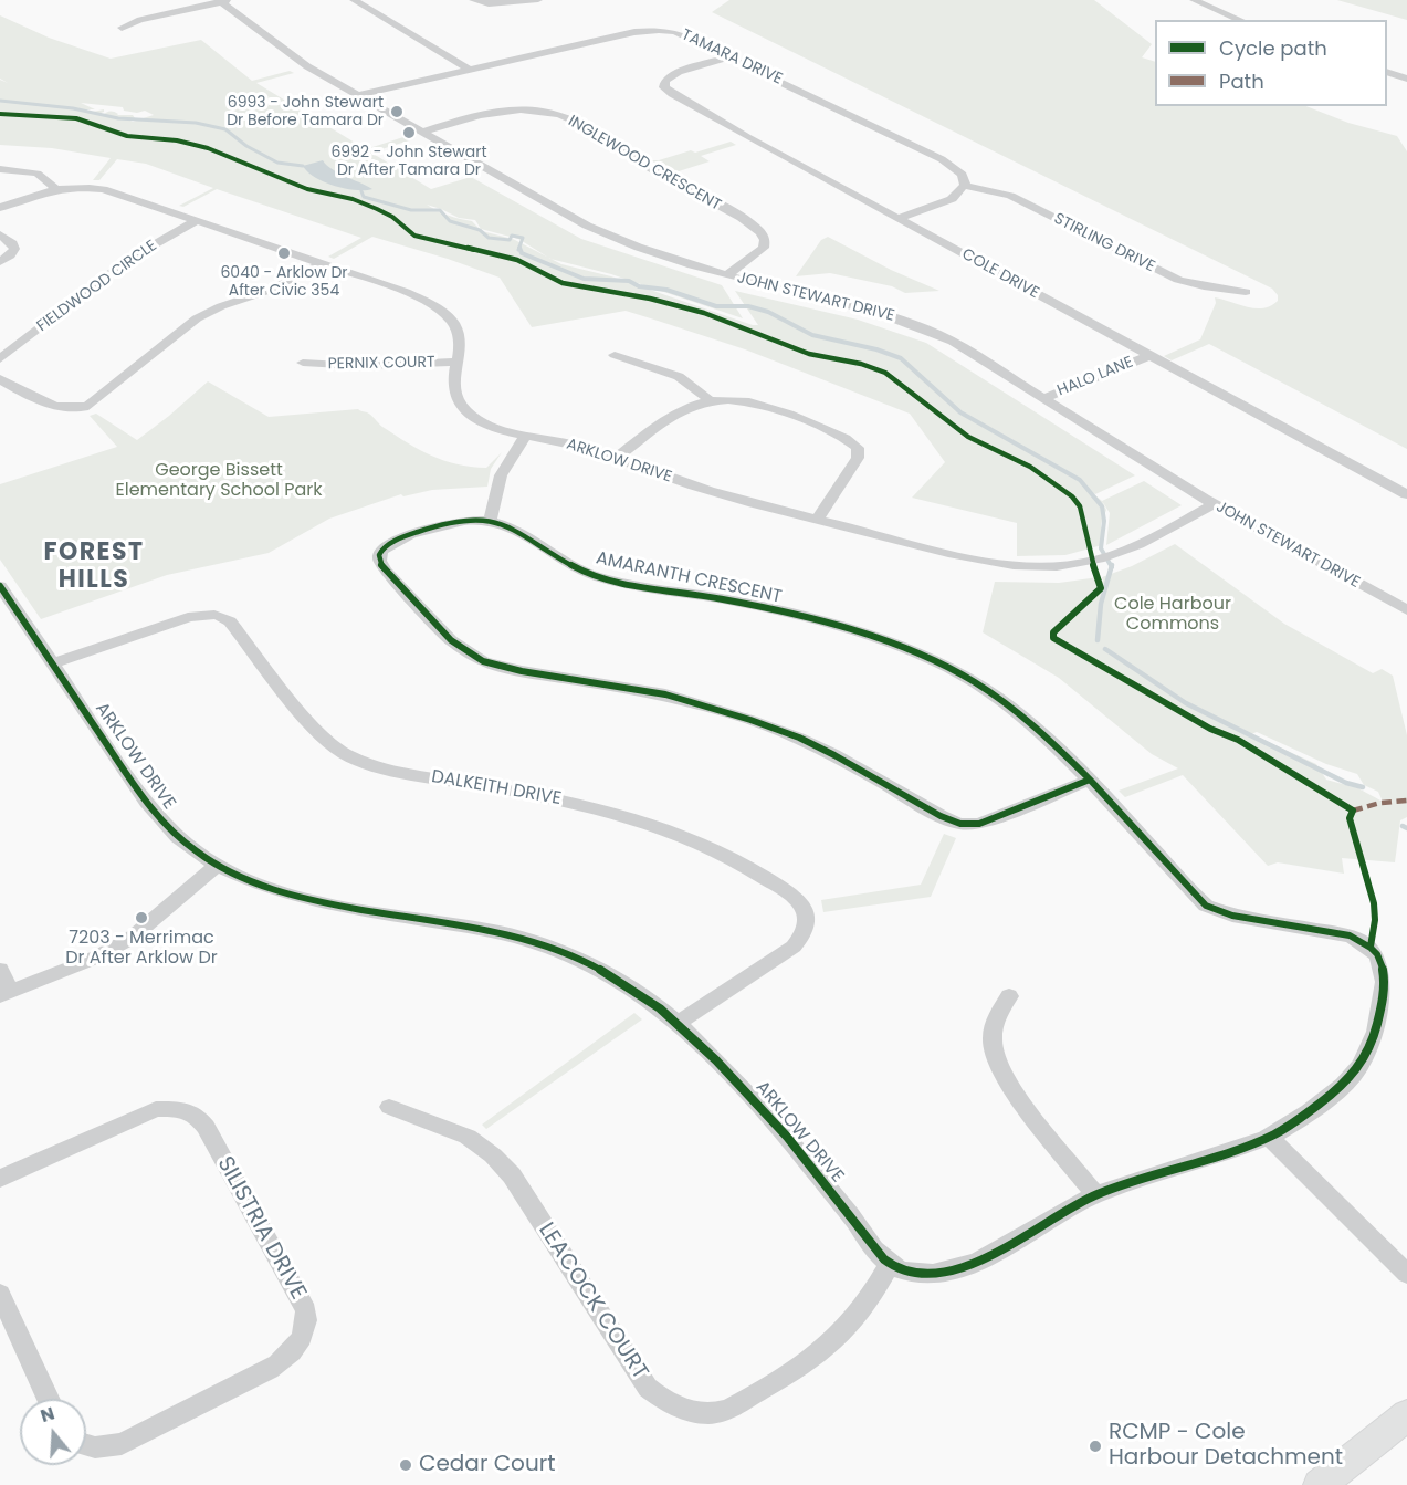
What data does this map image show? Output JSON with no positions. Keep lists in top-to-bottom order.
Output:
{
  "streets": {
    "street": [
      "TAMARA DRIVE",
      "INGLEWOOD CRESCENT",
      "STIRLING DRIVE",
      "COLE DRIVE",
      "FIELDWOOD CIRCLE",
      "JOHN STEWART DRIVE",
      "PERNIX COURT",
      "HALO LANE",
      "ARKLOW DRIVE",
      "AMARANTH CRESCENT",
      "DALKEITH DRIVE",
      "SILISTRIA DRIVE",
      "LEACOCK COURT"
    ]
  },
  "crossings": [
    ["TAMARA DRIVE", "STIRLING DRIVE"],
    ["TAMARA DRIVE", "COLE DRIVE"],
    ["TAMARA DRIVE", "JOHN STEWART DRIVE"],
    ["INGLEWOOD CRESCENT", "JOHN STEWART DRIVE"],
    ["COLE DRIVE", "HALO LANE"],
    ["FIELDWOOD CIRCLE", "ARKLOW DRIVE"],
    ["JOHN STEWART DRIVE", "HALO LANE"],
    ["JOHN STEWART DRIVE", "ARKLOW DRIVE"],
    ["PERNIX COURT", "ARKLOW DRIVE"],
    ["ARKLOW DRIVE", "AMARANTH CRESCENT"],
    ["ARKLOW DRIVE", "DALKEITH DRIVE"],
    ["ARKLOW DRIVE", "LEACOCK COURT"]
  ],
  "districts": ["FOREST HILLS"],
  "parks": ["George Bissett Elementary School Park", "Cole Harbour Commons"],
  "places": [
    "6993 - John Stewart Dr Before Tamara Dr",
    "6992 - John Stewart Dr After Tamara Dr",
    "6040 - Arklow Dr After Civic 354",
    "7203 - Merrimac Dr After Arklow Dr",
    "RCMP - Cole Harbour Detachment",
    "Cedar Court"
  ],
  "legend": ["Cycle path", "Path"],
  "north": "top"
}
